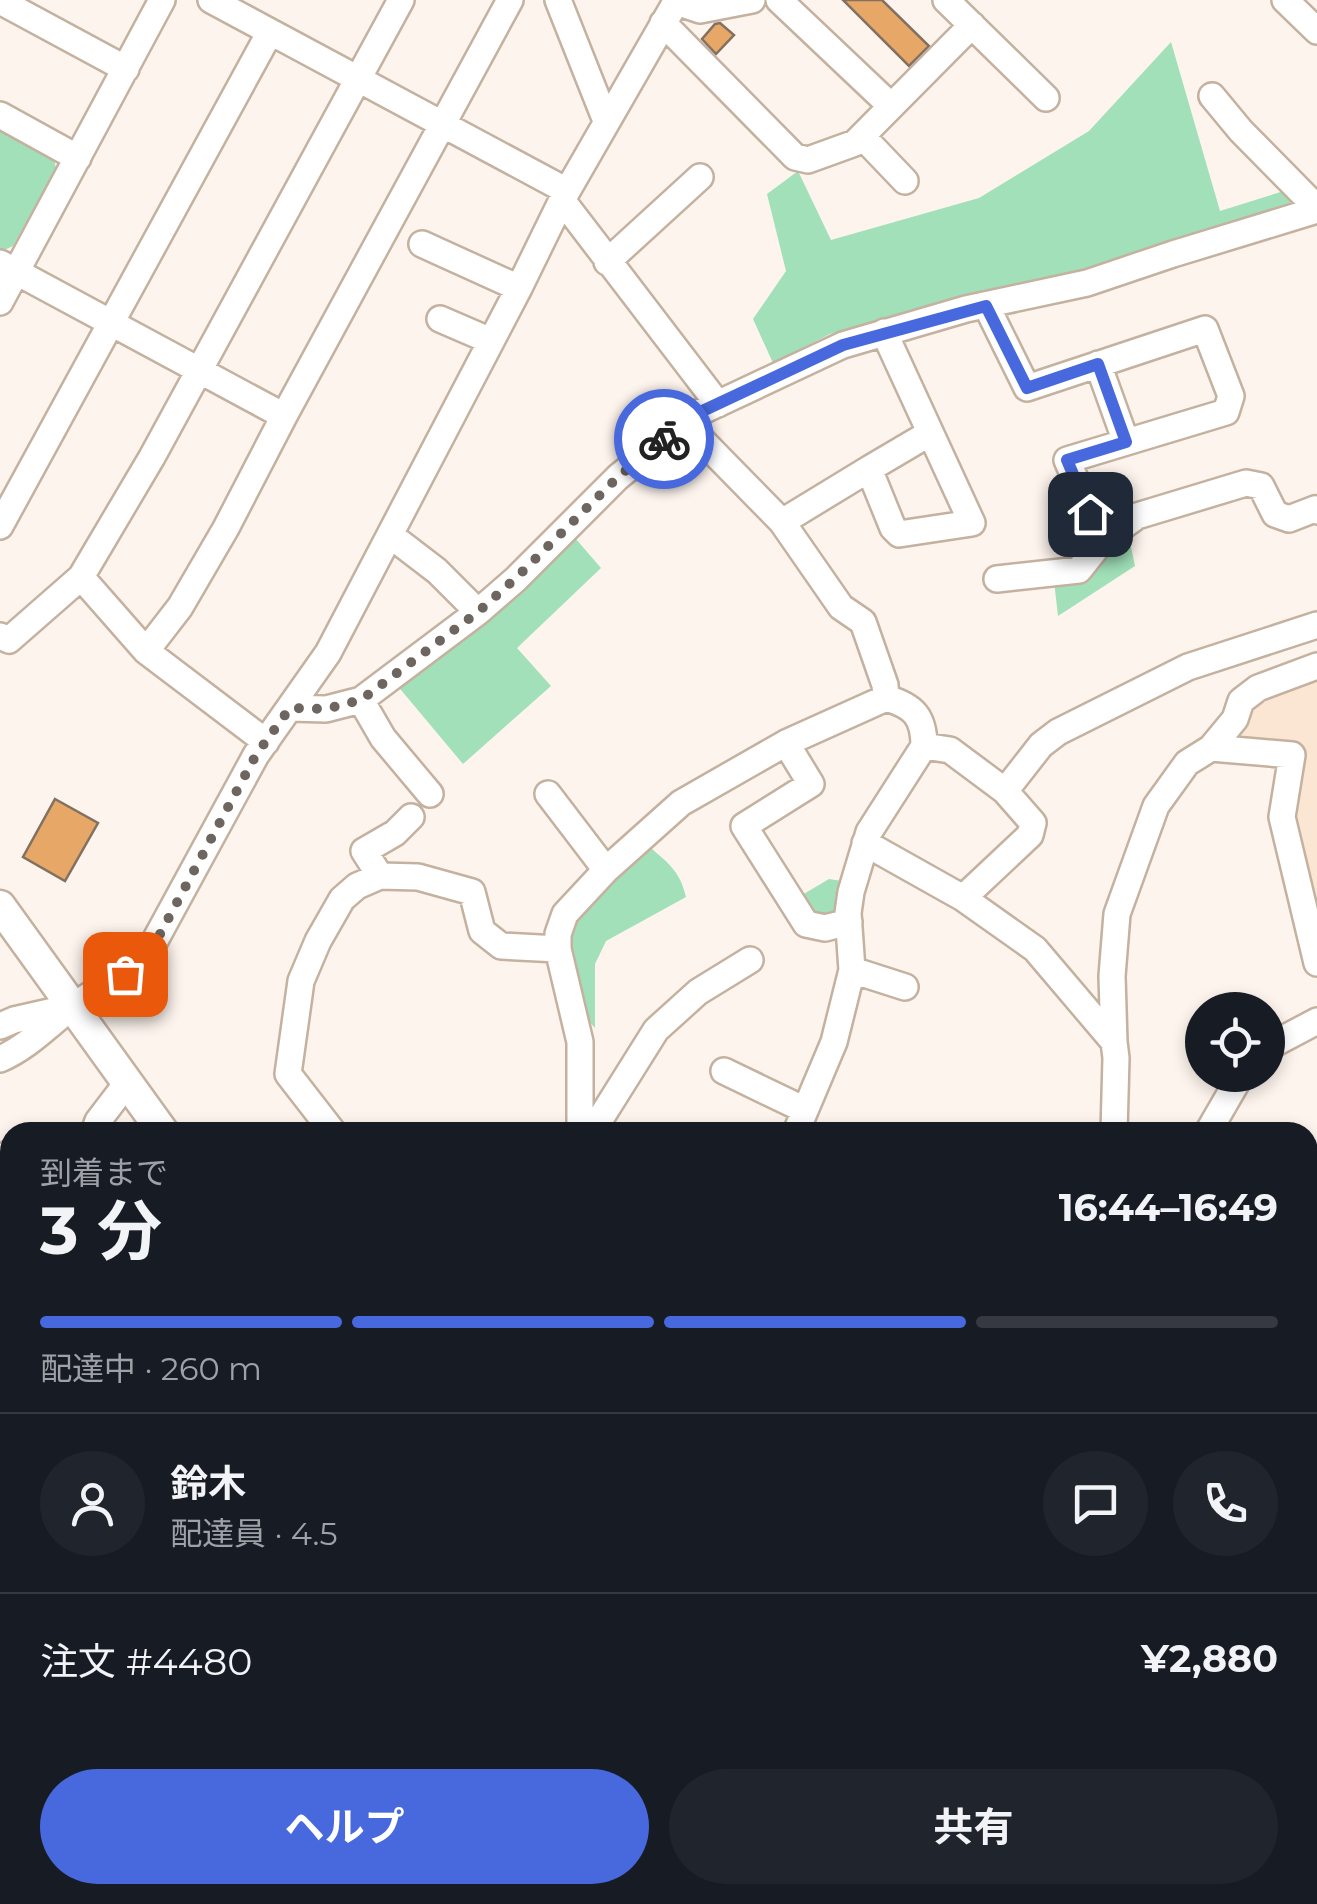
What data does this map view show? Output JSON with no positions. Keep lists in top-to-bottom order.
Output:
{
  "page": {
    "heading": ["3 分", "到着まで", "16:44–16:49"],
    "panel": [
      "鈴木",
      "配達員 · 4.5",
      "注文 #4480",
      "¥2,880"
    ],
    "bar": "配達中 · 260 m",
    "buttons": ["ヘルプ", "共有"]
  }
}
